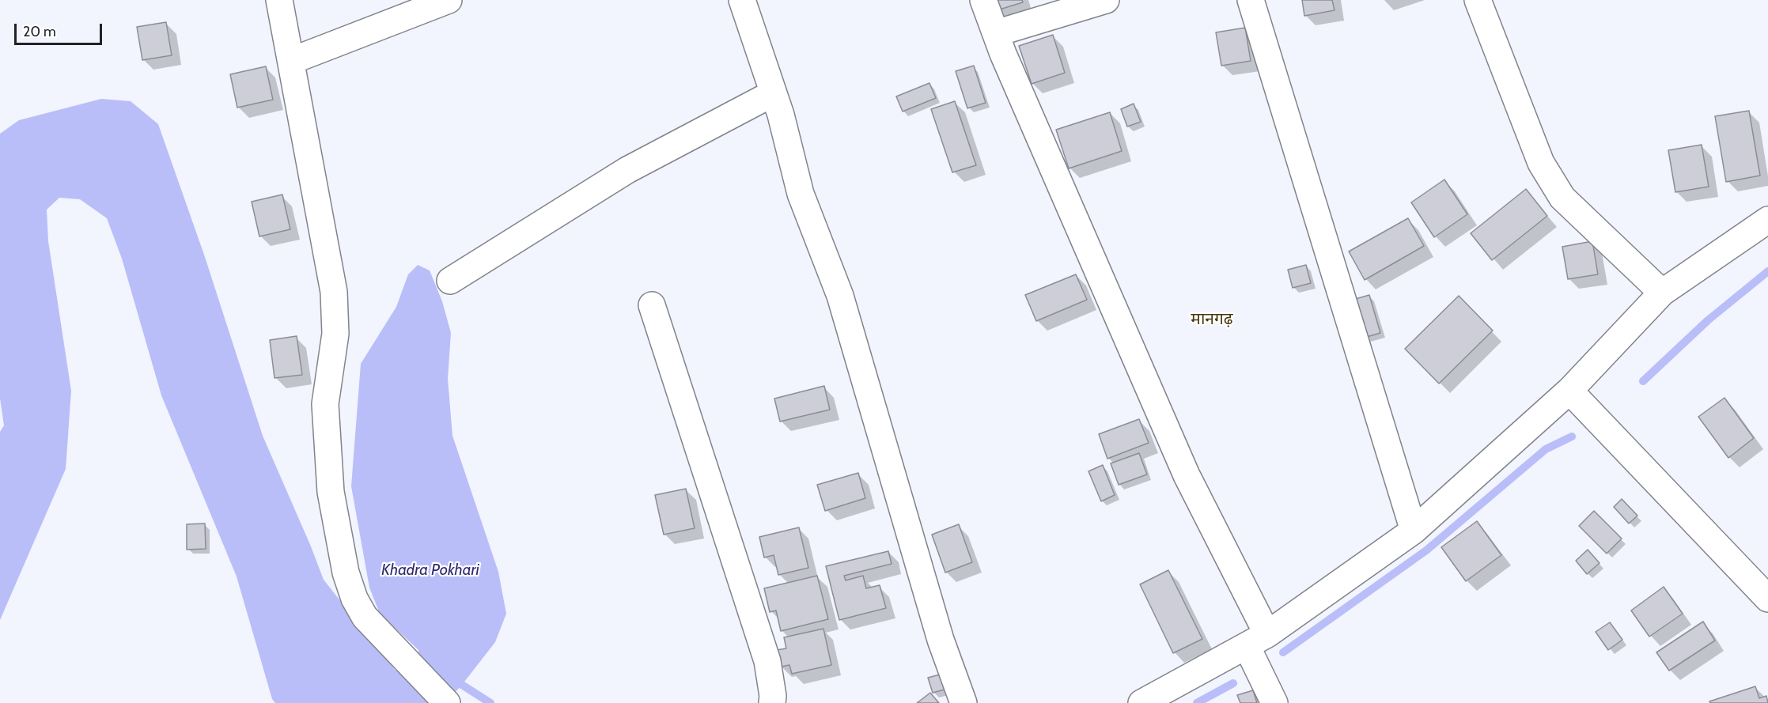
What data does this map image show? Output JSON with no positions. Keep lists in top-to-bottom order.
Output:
{
  "districts": ["मानगढ़"],
  "water": ["Khadra Pokhari"],
  "scale_bar": "20 m"
}
